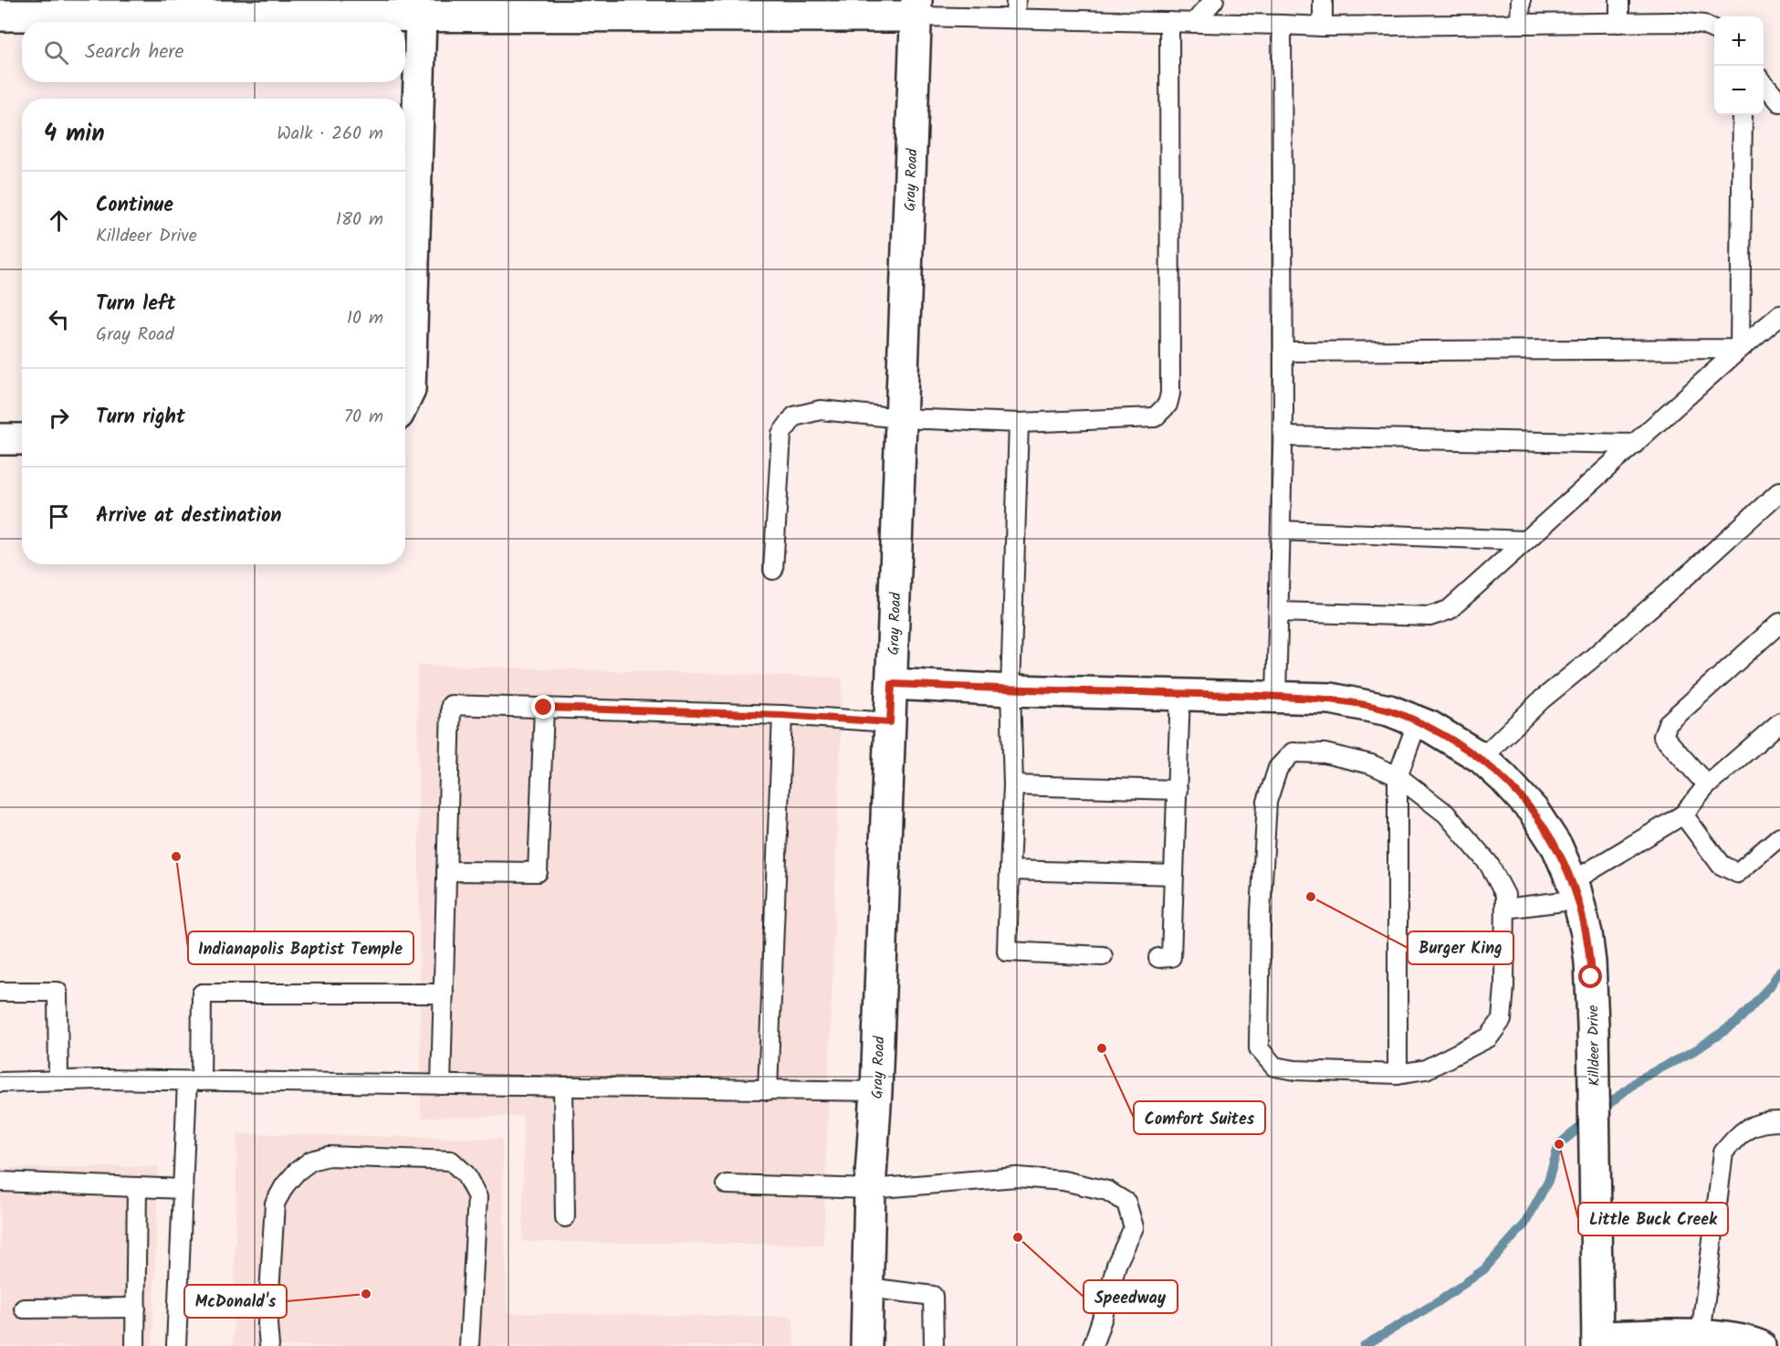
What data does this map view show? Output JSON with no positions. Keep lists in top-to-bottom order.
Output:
{
  "streets": {
    "street": ["Gray Road", "Killdeer Drive"]
  },
  "crossings": [
    ["Gray Road", "Killdeer Drive"]
  ],
  "places": [
    "Indianapolis Baptist Temple",
    "Burger King",
    "Comfort Suites",
    "Little Buck Creek",
    "Speedway",
    "McDonald's"
  ],
  "page": {
    "map_buttons": ["+", "−"],
    "search": "Search here",
    "heading": ["4 min", "Walk · 260 m"],
    "list": [
      ["Continue", "Killdeer Drive", "180 m"],
      ["Turn left", "Gray Road", "10 m"],
      ["Turn right", "70 m"],
      "Arrive at destination"
    ]
  }
}
